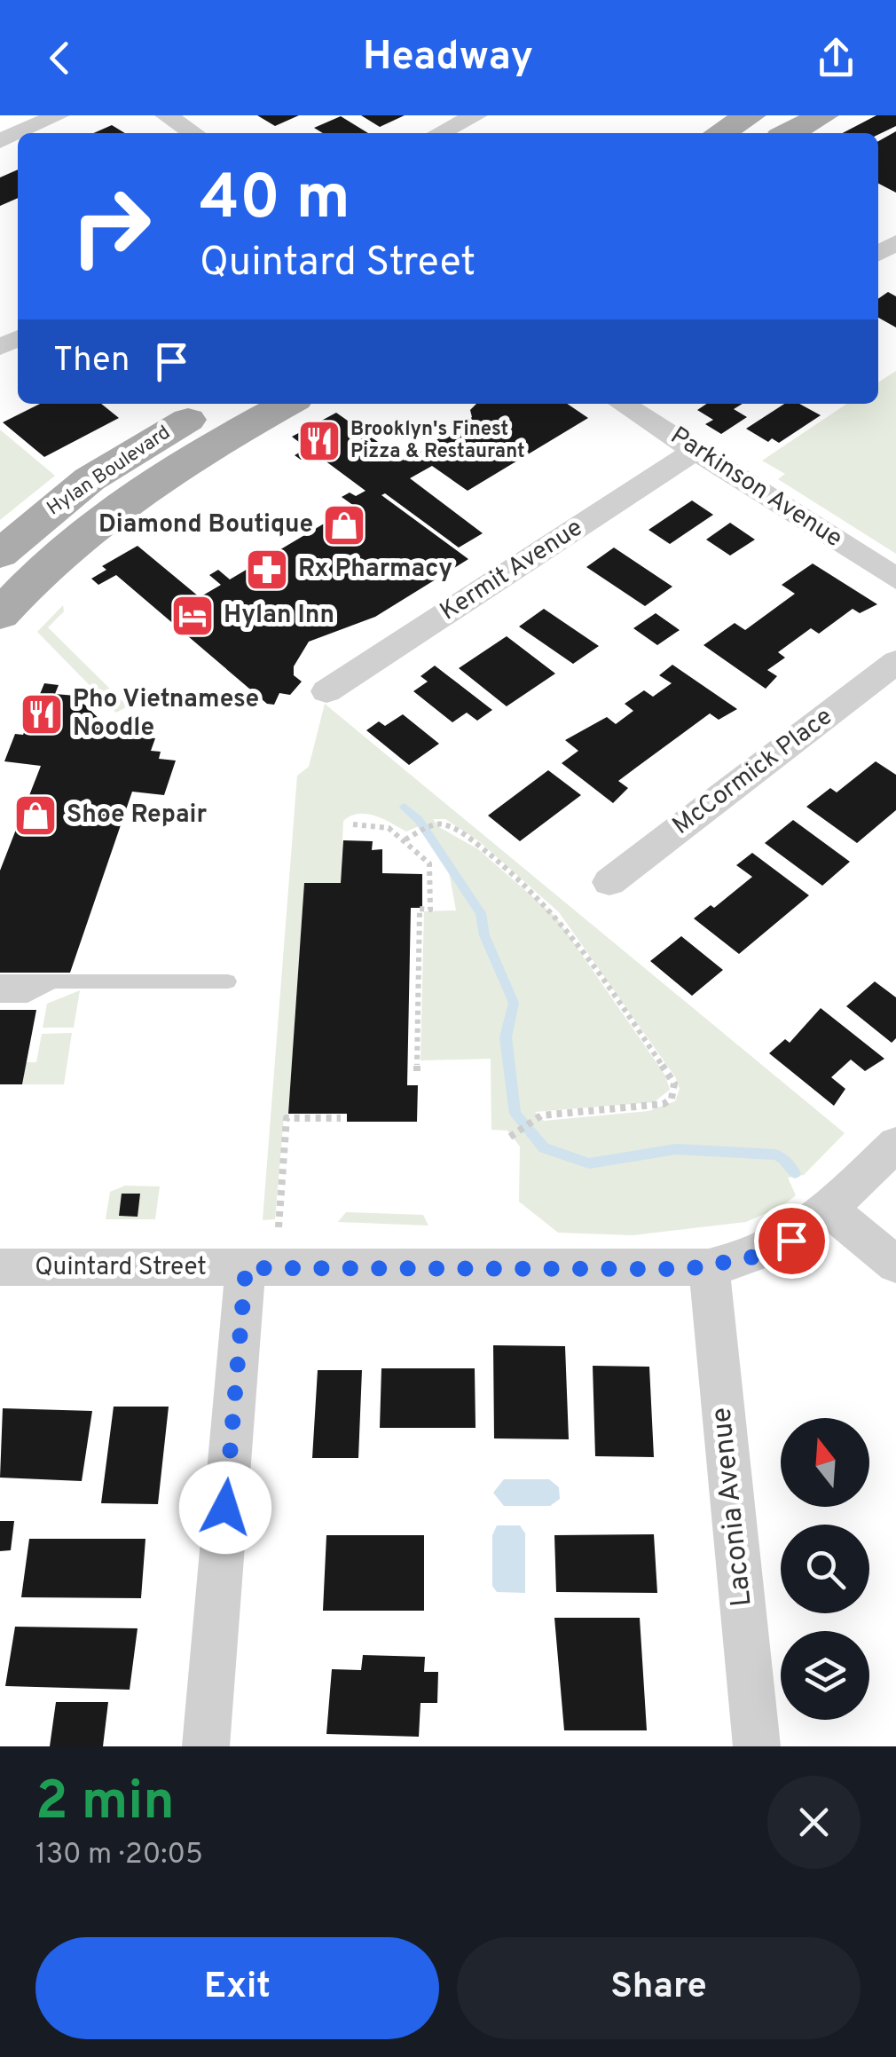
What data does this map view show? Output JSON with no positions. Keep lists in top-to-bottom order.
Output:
{
  "streets": {
    "main road": ["Hylan Boulevard"],
    "street": [
      "Parkinson Avenue",
      "Kermit Avenue",
      "McCormick Place",
      "Quintard Street",
      "Laconia Avenue"
    ]
  },
  "crossings": [
    ["Parkinson Avenue", "Kermit Avenue"],
    ["Quintard Street", "Laconia Avenue"]
  ],
  "places": {
    "restaurant": ["Brooklyn's Finest Pizza & Restaurant", "Pho Vietnamese Noodle"],
    "shop": ["Diamond Boutique", "Shoe Repair"],
    "pharmacy": ["Rx Pharmacy"],
    "hotel": ["Hylan Inn"]
  },
  "north": "top",
  "page": {
    "header": "Headway",
    "turn": ["40 m", "Quintard Street"],
    "then": "Then",
    "heading": ["2 min", "130 m · 20:05"],
    "buttons": ["Exit", "Share"]
  }
}
